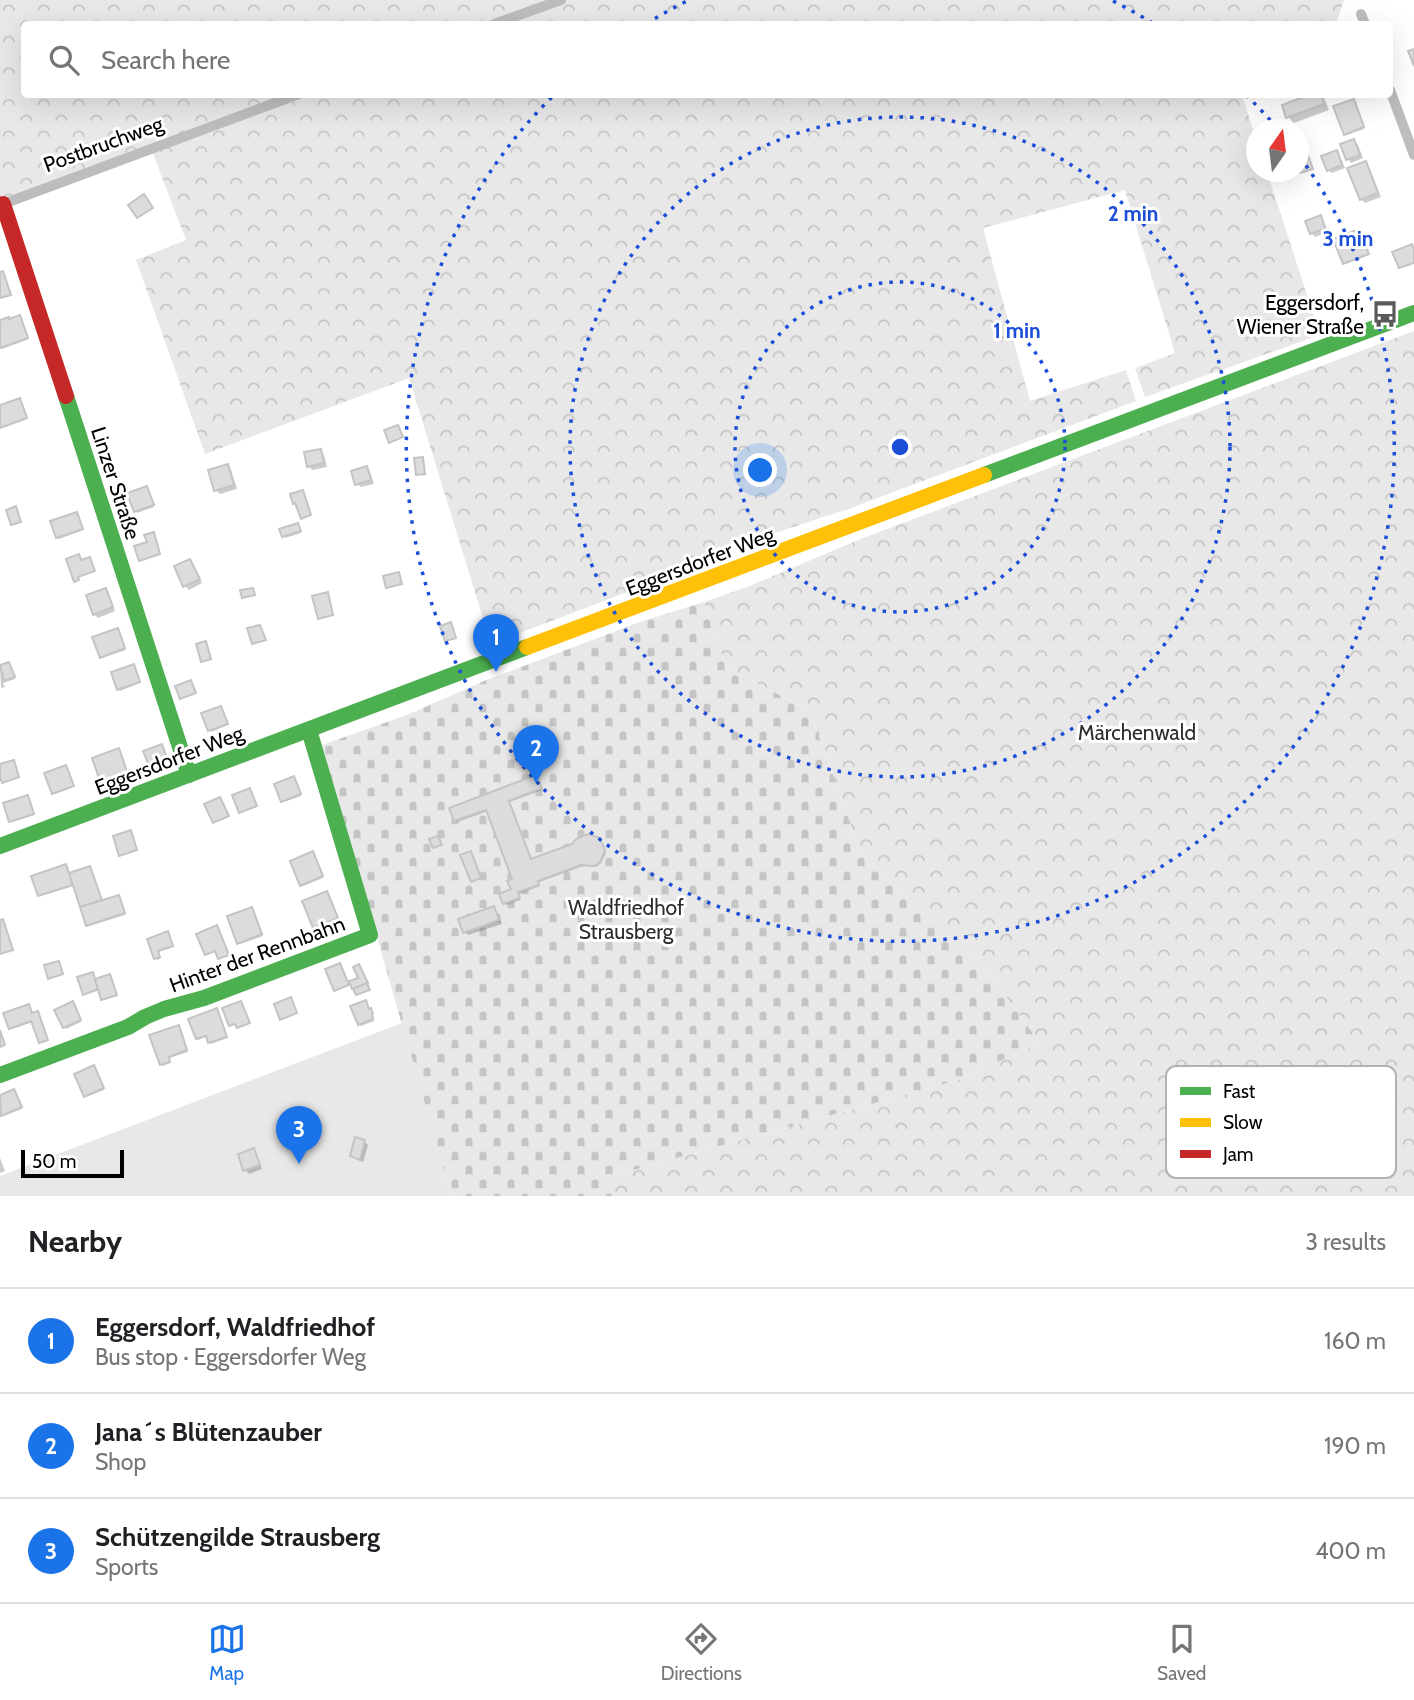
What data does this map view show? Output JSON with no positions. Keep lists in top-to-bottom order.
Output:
{
  "streets": {
    "main road": ["Linzer Straße", "Eggersdorfer Weg", "Hinter der Rennbahn"],
    "street": ["Postbruchweg"]
  },
  "crossings": [
    ["Postbruchweg", "Linzer Straße"],
    ["Linzer Straße", "Eggersdorfer Weg"],
    ["Eggersdorfer Weg", "Hinter der Rennbahn"]
  ],
  "parks": ["Märchenwald", "Waldfriedhof Strausberg"],
  "places": {
    "bus stop": ["Eggersdorf, Wiener Straße"]
  },
  "legend": ["Fast", "Slow", "Jam"],
  "scale_bar": "50 m",
  "north": "top",
  "page": {
    "search": "Search here",
    "pins": ["1", "2", "3"],
    "scale": "50 m",
    "heading": ["Nearby", "3 results"],
    "list": [
      {
        "mark": "1",
        "name": "Eggersdorf, Waldfriedhof",
        "note": "Bus stop · Eggersdorfer Weg",
        "value": "160 m"
      },
      {
        "mark": "2",
        "name": "Jana´s Blütenzauber",
        "note": "Shop",
        "value": "190 m"
      },
      {
        "mark": "3",
        "name": "Schützengilde Strausberg",
        "note": "Sports",
        "value": "400 m"
      }
    ],
    "nav": ["Map", "Directions", "Saved"]
  },
  "rings": ["2 min", "3 min", "1 min"]
}
